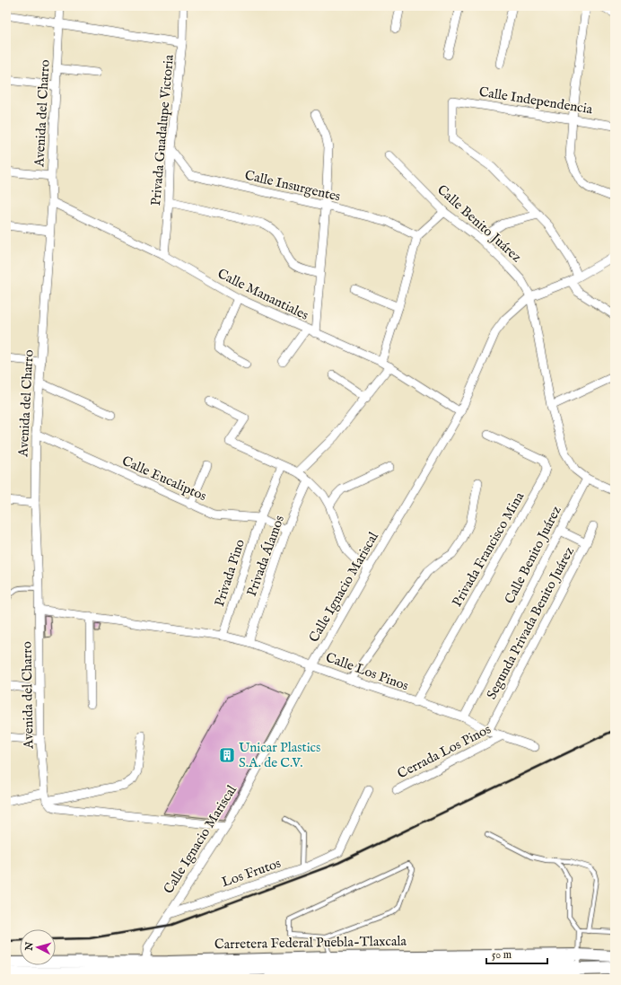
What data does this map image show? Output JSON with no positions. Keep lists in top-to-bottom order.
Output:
{
  "streets": {
    "main road": ["Carretera Federal Puebla-Tlaxcala"],
    "street": [
      "Calle Independencia",
      "Avenida del Charro",
      "Privada Guadalupe Victoria",
      "Calle Insurgentes",
      "Calle Benito Juárez",
      "Calle Manantiales",
      "Calle Eucaliptos",
      "Privada Francisco Mina",
      "Privada Álamos",
      "Privada Pino",
      "Calle Ignacio Mariscal",
      "Segunda Privada Benito Juárez",
      "Calle Los Pinos",
      "Cerrada Los Pinos",
      "Los Frutos"
    ]
  },
  "crossings": [
    ["Avenida del Charro", "Calle Manantiales"],
    ["Avenida del Charro", "Calle Eucaliptos"],
    ["Avenida del Charro", "Calle Los Pinos"],
    ["Privada Guadalupe Victoria", "Calle Insurgentes"],
    ["Privada Guadalupe Victoria", "Calle Manantiales"],
    ["Calle Benito Juárez", "Calle Ignacio Mariscal"],
    ["Calle Benito Juárez", "Calle Los Pinos"],
    ["Calle Manantiales", "Calle Ignacio Mariscal"],
    ["Calle Eucaliptos", "Privada Álamos"],
    ["Calle Eucaliptos", "Privada Pino"],
    ["Privada Francisco Mina", "Calle Los Pinos"],
    ["Privada Álamos", "Calle Los Pinos"],
    ["Privada Pino", "Calle Los Pinos"],
    ["Calle Ignacio Mariscal", "Calle Los Pinos"],
    ["Calle Ignacio Mariscal", "Los Frutos"],
    ["Calle Ignacio Mariscal", "Carretera Federal Puebla-Tlaxcala"],
    ["Segunda Privada Benito Juárez", "Calle Los Pinos"],
    ["Calle Los Pinos", "Cerrada Los Pinos"]
  ],
  "places": {
    "building": ["Unicar Plastics S.A. de C.V."]
  },
  "scale_bar": "50 m",
  "north": "left"
}
